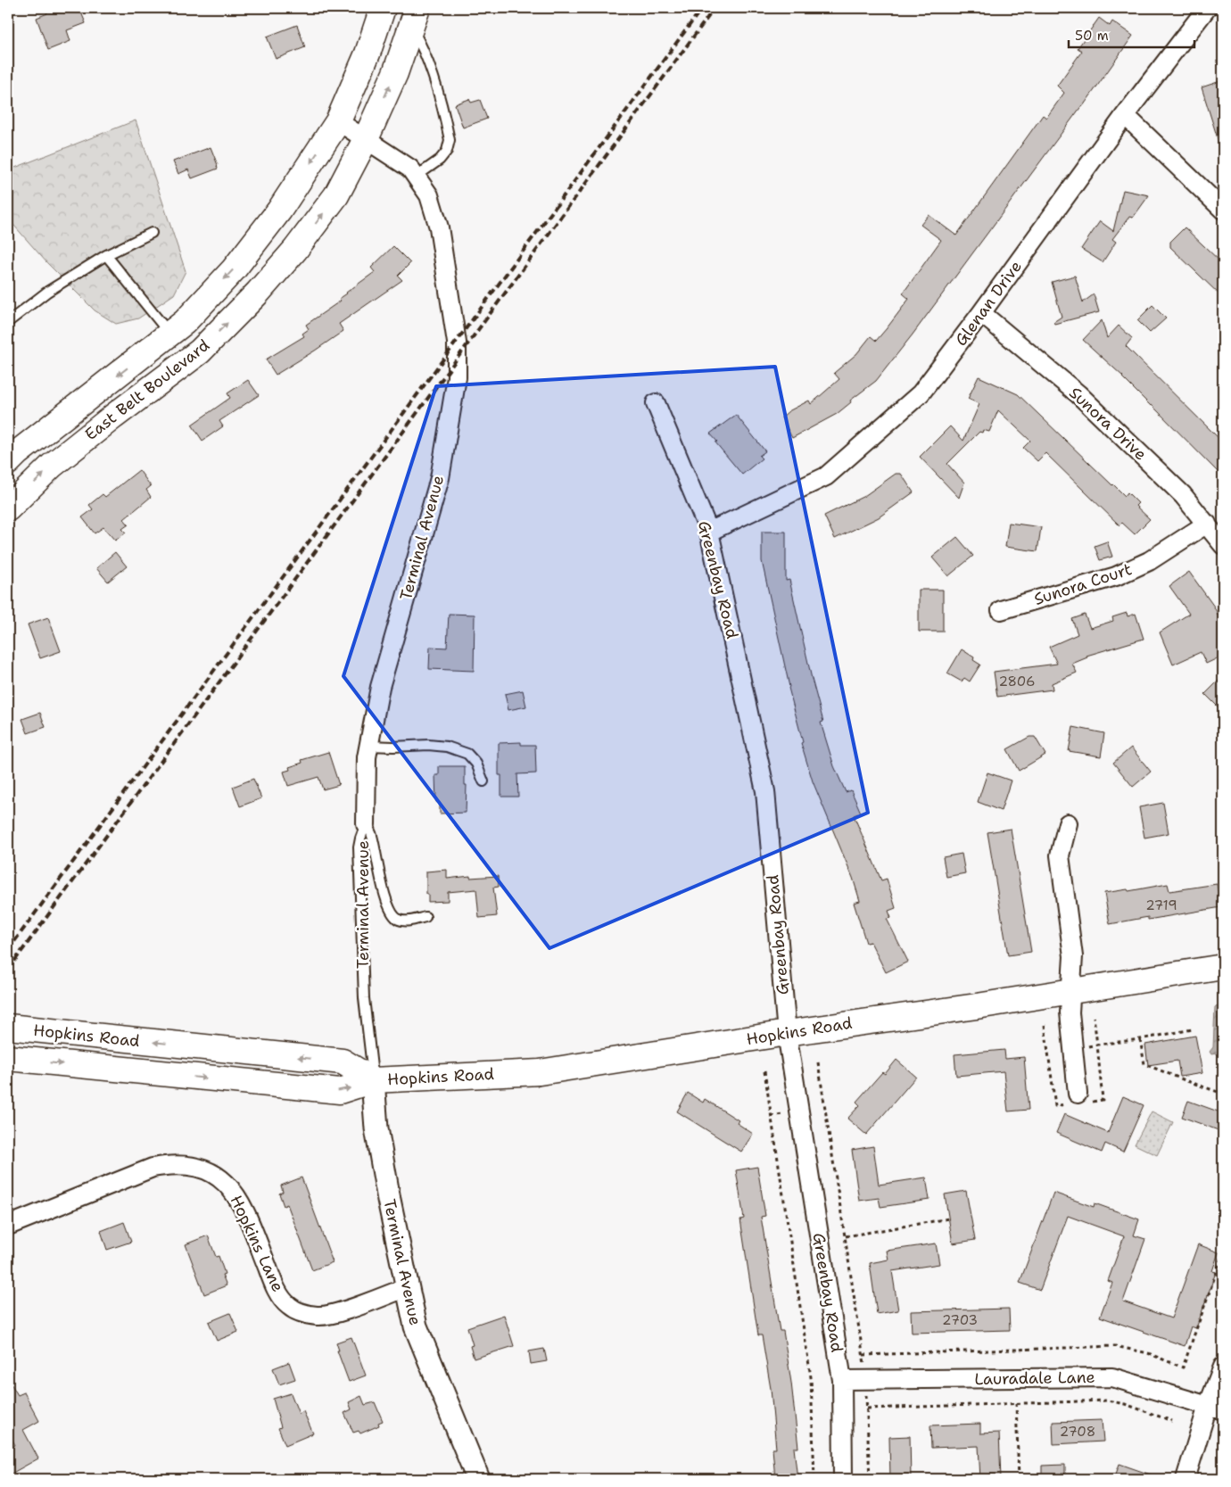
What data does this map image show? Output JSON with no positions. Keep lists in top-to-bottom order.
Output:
{
  "streets": {
    "main road": ["East Belt Boulevard", "Hopkins Road"],
    "street": [
      "Glenan Drive",
      "Sunora Drive",
      "Terminal Avenue",
      "Greenbay Road",
      "Sunora Court",
      "Hopkins Lane",
      "Lauradale Lane"
    ]
  },
  "crossings": [
    ["Glenan Drive", "Sunora Drive"],
    ["Glenan Drive", "Greenbay Road"],
    ["East Belt Boulevard", "Terminal Avenue"],
    ["Sunora Drive", "Sunora Court"],
    ["Terminal Avenue", "Hopkins Road"],
    ["Terminal Avenue", "Hopkins Lane"],
    ["Greenbay Road", "Hopkins Road"],
    ["Greenbay Road", "Lauradale Lane"]
  ],
  "house_numbers": [
    "2806",
    "2719",
    "2703",
    "2708"
  ],
  "scale_bar": "50 m"
}
